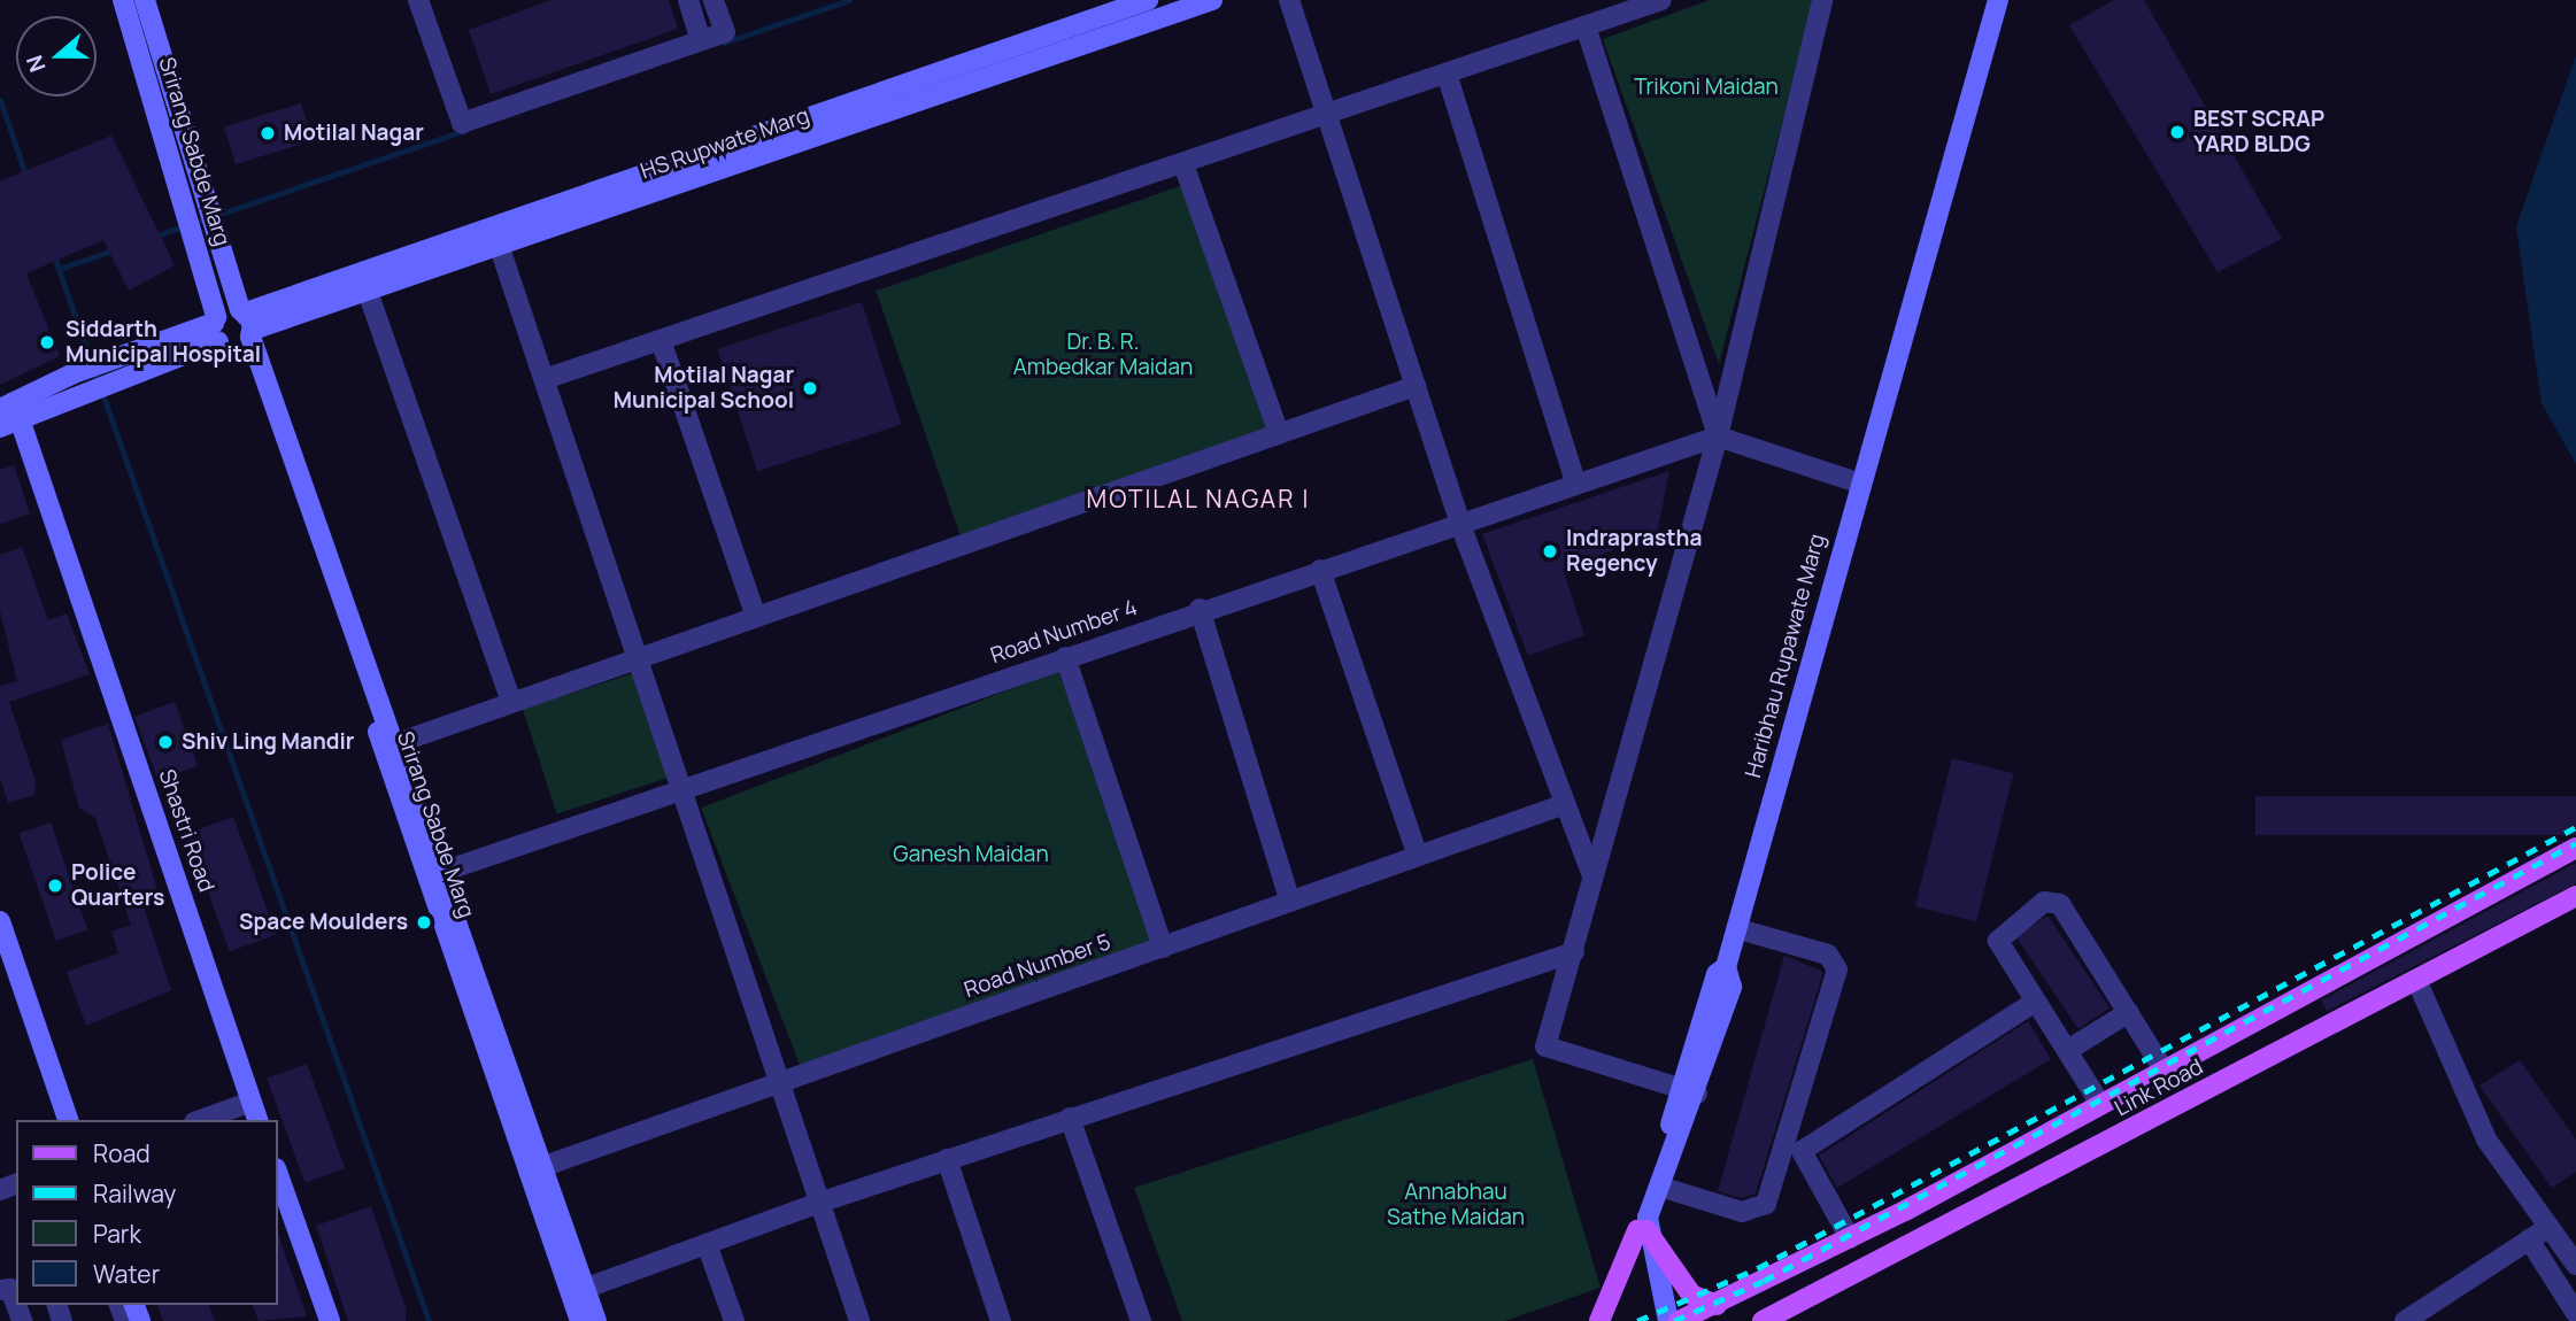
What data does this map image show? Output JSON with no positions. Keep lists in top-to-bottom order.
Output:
{
  "streets": {
    "main road": ["Link Road"],
    "street": [
      "HS Rupwate Marg",
      "Srirang Sabde Marg",
      "Road Number 4",
      "Haribhau Rupawate Marg",
      "Shastri Road",
      "Road Number 5"
    ]
  },
  "crossings": [
    ["HS Rupwate Marg", "Srirang Sabde Marg"],
    ["HS Rupwate Marg", "Shastri Road"],
    ["Srirang Sabde Marg", "Road Number 4"],
    ["Srirang Sabde Marg", "Road Number 5"]
  ],
  "districts": ["MOTILAL NAGAR I"],
  "parks": [
    "Trikoni Maidan",
    "Dr. B. R. Ambedkar Maidan",
    "Ganesh Maidan",
    "Annabhau Sathe Maidan"
  ],
  "places": [
    "BEST SCRAP YARD BLDG",
    "Motilal Nagar",
    "Siddarth Municipal Hospital",
    "Motilal Nagar Municipal School",
    "Indraprastha Regency",
    "Shiv Ling Mandir",
    "Police Quarters",
    "Space Moulders"
  ],
  "legend": [
    "Road",
    "Railway",
    "Park",
    "Water"
  ],
  "north": "left"
}
